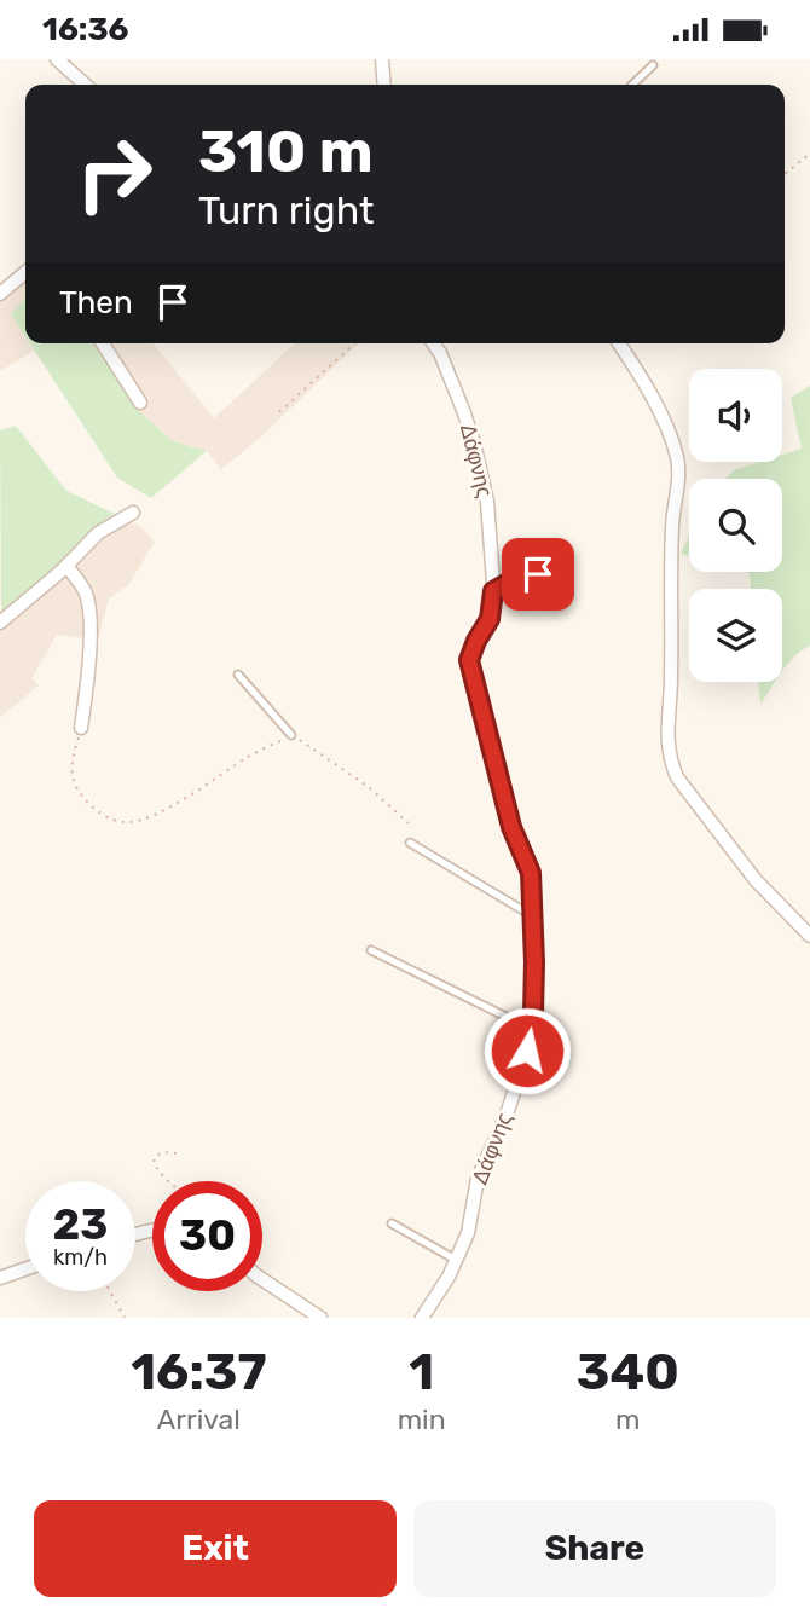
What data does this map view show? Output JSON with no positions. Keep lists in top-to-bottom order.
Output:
{
  "streets": {
    "street": ["Δάφνης"]
  },
  "page": {
    "status": "16:36",
    "turn": ["310 m", "Turn right"],
    "then": "Then",
    "speed": "23 km/h",
    "limit": "30",
    "eta": [
      "16:37",
      "Arrival",
      "1",
      "min",
      "340",
      "m"
    ],
    "buttons": ["Exit", "Share"]
  }
}
